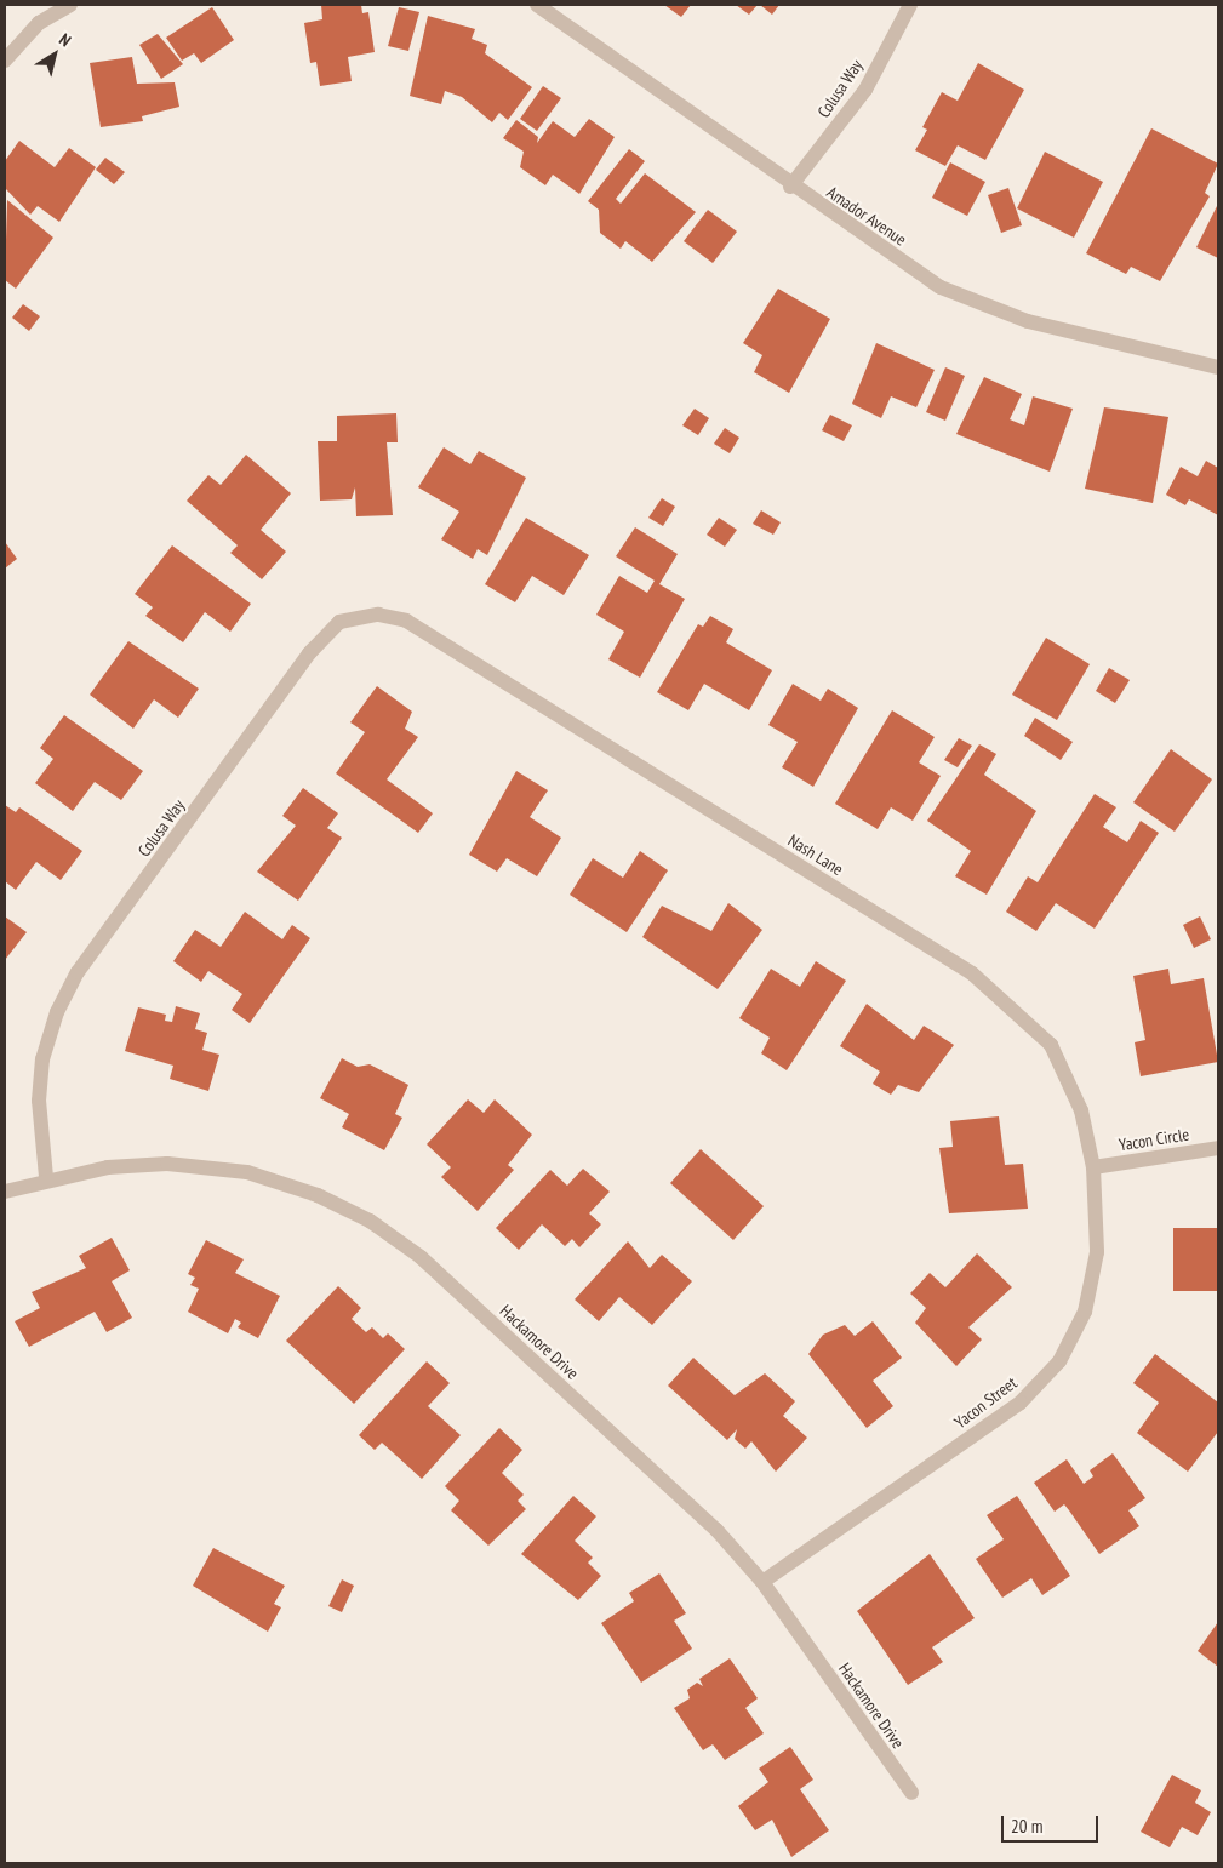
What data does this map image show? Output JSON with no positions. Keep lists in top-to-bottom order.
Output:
{
  "streets": {
    "street": [
      "Colusa Way",
      "Amador Avenue",
      "Nash Lane",
      "Yacon Circle",
      "Hackamore Drive",
      "Yacon Street"
    ]
  },
  "crossings": [
    ["Colusa Way", "Amador Avenue"],
    ["Colusa Way", "Nash Lane"],
    ["Colusa Way", "Hackamore Drive"],
    ["Nash Lane", "Yacon Circle"],
    ["Nash Lane", "Yacon Street"],
    ["Yacon Circle", "Yacon Street"],
    ["Hackamore Drive", "Yacon Street"]
  ],
  "scale_bar": "20 m",
  "north": "top right"
}
